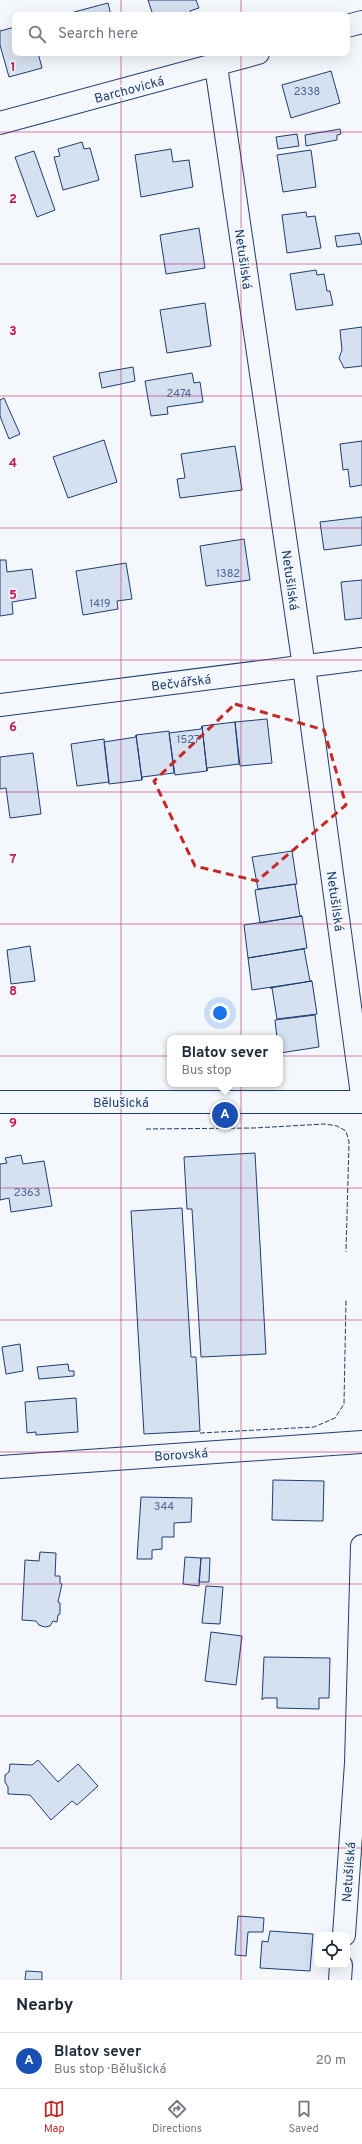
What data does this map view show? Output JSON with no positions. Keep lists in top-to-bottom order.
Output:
{
  "streets": {
    "street": [
      "Barchovická",
      "Netušilská",
      "Bečvářská",
      "Bělušická",
      "Borovská"
    ]
  },
  "crossings": [
    ["Barchovická", "Netušilská"],
    ["Netušilská", "Bečvářská"]
  ],
  "house_numbers": [
    "2338",
    "2474",
    "1382",
    "1419",
    "1527",
    "2363",
    "344"
  ],
  "page": {
    "search": "Search here",
    "popup": ["Blatov sever", "Bus stop"],
    "pins": "A",
    "heading": "Nearby",
    "list": [
      {
        "mark": "A",
        "name": "Blatov sever",
        "note": "Bus stop · Bělušická",
        "value": "20 m"
      }
    ],
    "nav": ["Map", "Directions", "Saved"]
  },
  "grid": {
    "rows": [
      "1",
      "2",
      "3",
      "4",
      "5",
      "6",
      "7",
      "8",
      "9"
    ]
  }
}
